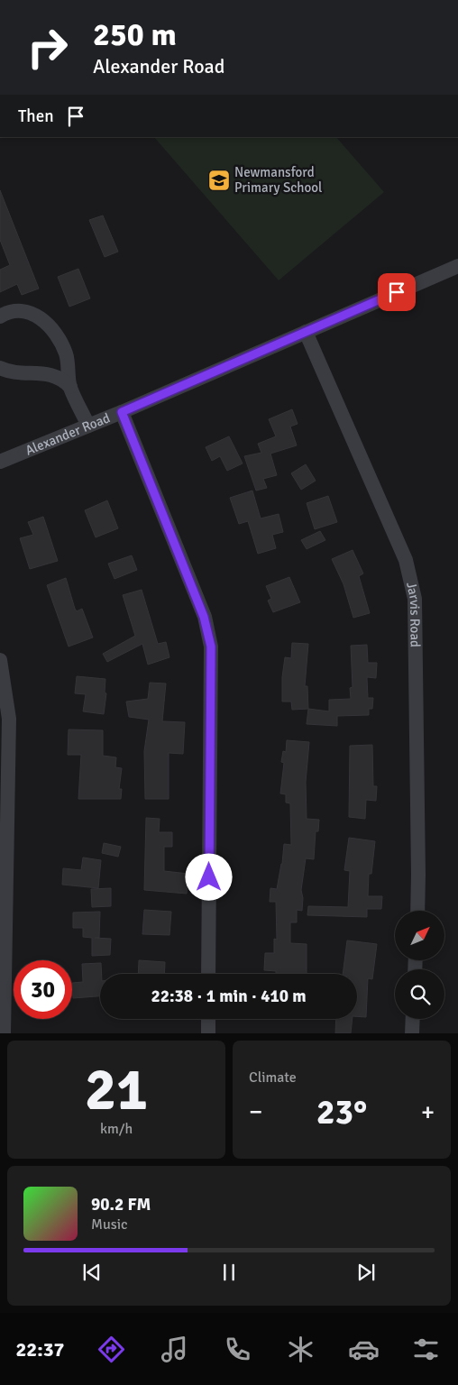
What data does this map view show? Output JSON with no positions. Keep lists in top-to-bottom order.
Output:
{
  "streets": {
    "street": ["Alexander Road", "Jarvis Road"]
  },
  "crossings": [
    ["Alexander Road", "Jarvis Road"]
  ],
  "places": {
    "school or university": ["Newmansford Primary School"]
  },
  "north": "top right",
  "page": {
    "turn": ["250 m", "Alexander Road"],
    "then": "Then",
    "limit": "30",
    "trip": "22:38 · 1 min · 410 m",
    "tile": [
      ["21", "km/h"],
      "Climate"
    ],
    "heat": ["−", "23°", "+"],
    "song": ["90.2 FM", "Music"],
    "tabs": "22:37"
  }
}
